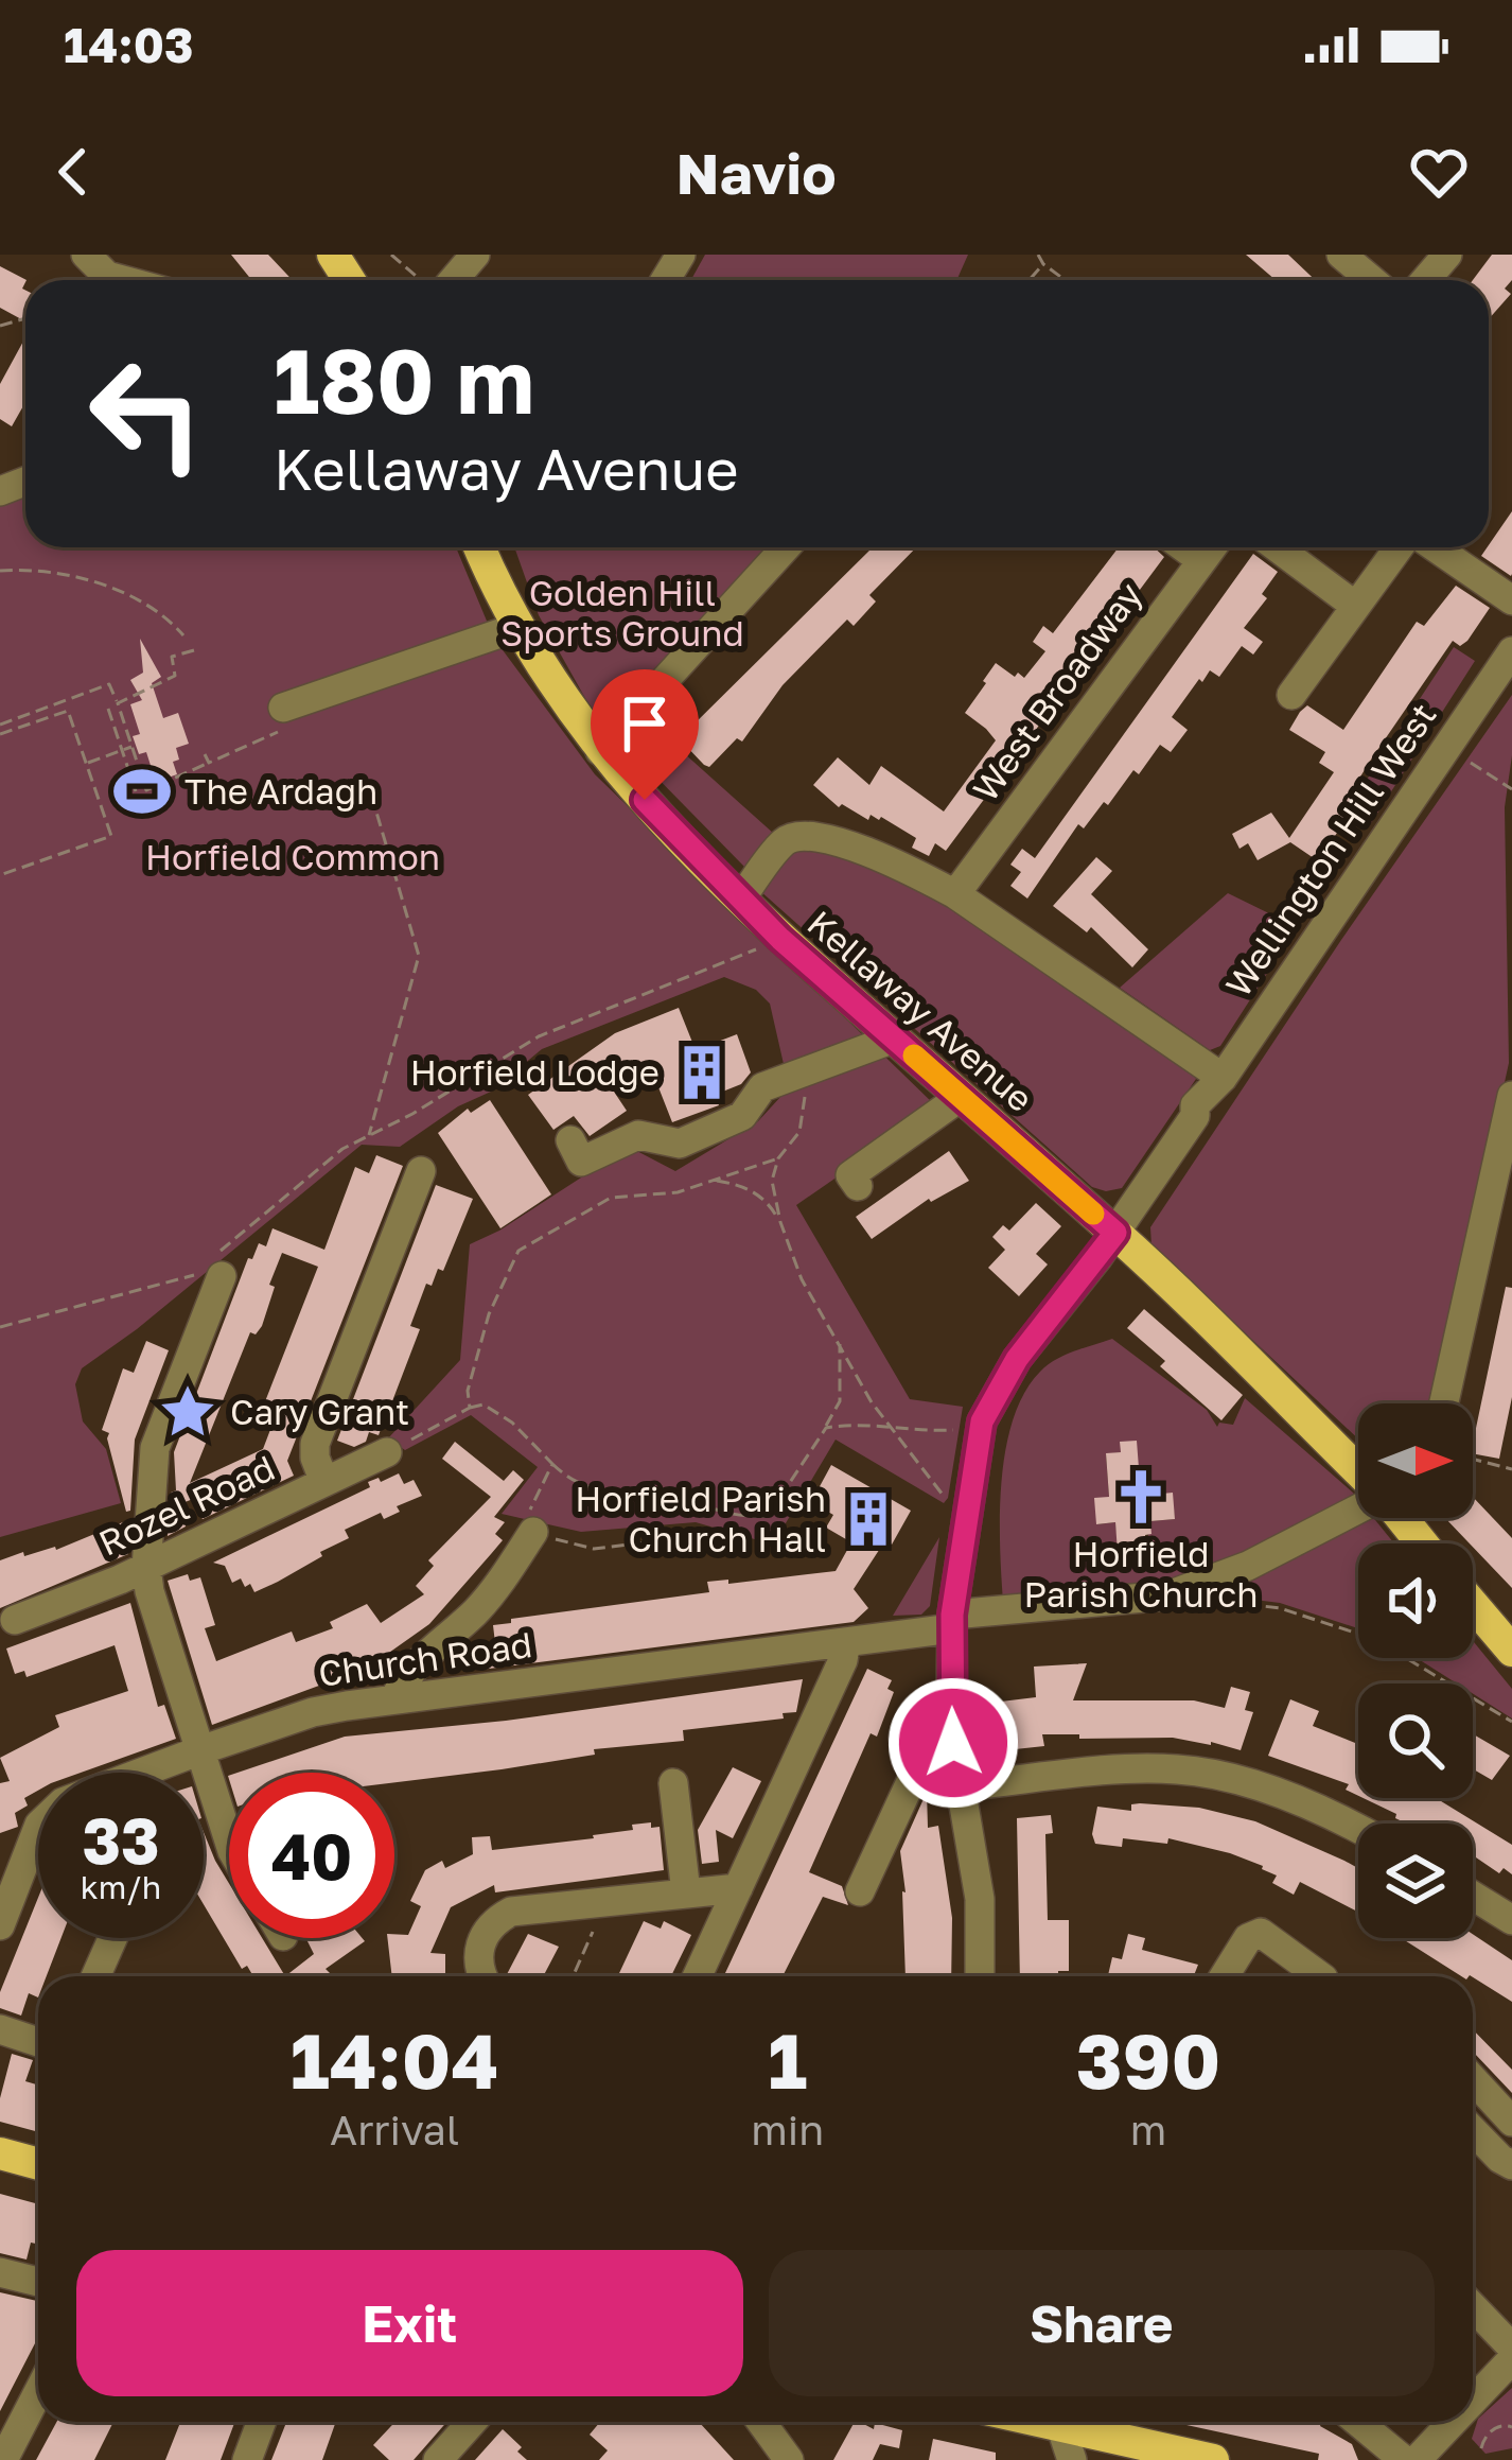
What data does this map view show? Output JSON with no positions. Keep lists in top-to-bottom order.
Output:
{
  "streets": {
    "main road": ["Kellaway Avenue"],
    "street": [
      "West Broadway",
      "Wellington Hill West",
      "Rozel Road",
      "Church Road"
    ]
  },
  "crossings": [
    ["Wellington Hill West", "Kellaway Avenue"],
    ["Wellington Hill West", "Church Road"]
  ],
  "parks": ["Golden Hill Sports Ground", "Horfield Common"],
  "places": {
    "sports": ["The Ardagh"],
    "building": ["Horfield Lodge", "Horfield Parish Church Hall"],
    "place": ["Cary Grant"],
    "church": ["Horfield Parish Church"]
  },
  "north": "right",
  "page": {
    "status": "14:03",
    "header": "Navio",
    "turn": ["180 m", "Kellaway Avenue"],
    "speed": "33 km/h",
    "limit": "40",
    "eta": [
      "14:04",
      "Arrival",
      "1",
      "min",
      "390",
      "m"
    ],
    "buttons": ["Exit", "Share"]
  }
}
